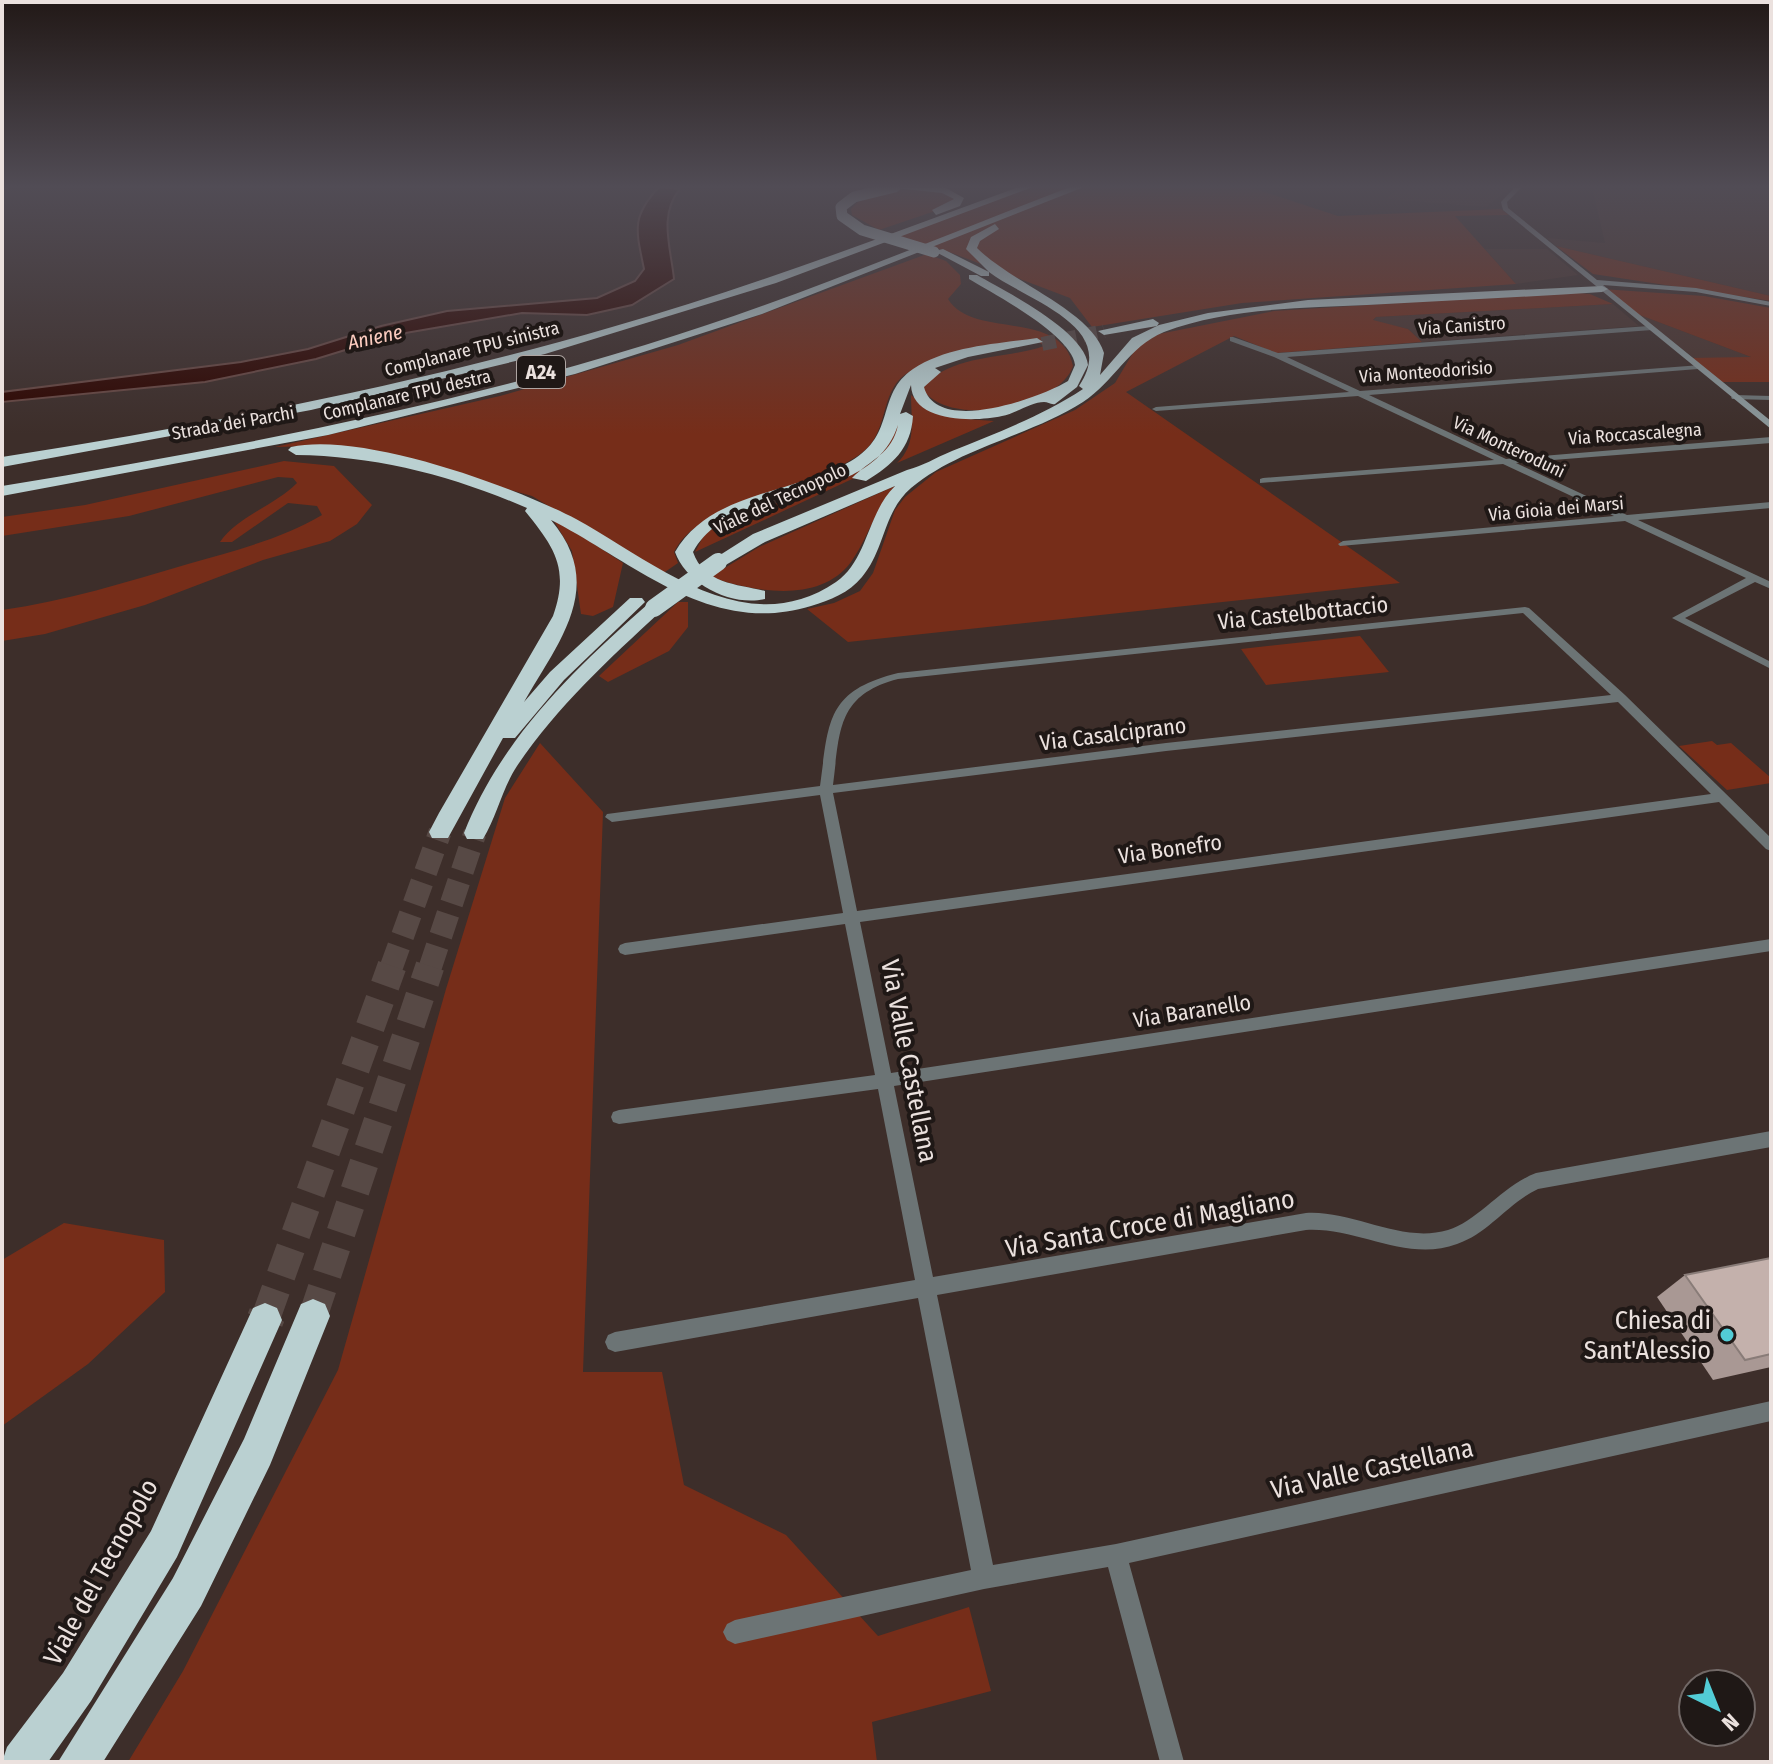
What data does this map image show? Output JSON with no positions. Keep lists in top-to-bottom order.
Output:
{
  "streets": {
    "highway": [
      "Complanare TPU sinistra",
      "A24",
      "Complanare TPU destra",
      "Strada dei Parchi",
      "Viale del Tecnopolo"
    ],
    "street": [
      "Via Canistro",
      "Via Monteodorisio",
      "Via Roccascalegna",
      "Via Monteroduni",
      "Via Gioia dei Marsi",
      "Via Castelbottaccio",
      "Via Casalciprano",
      "Via Bonefro",
      "Via Baranello",
      "Via Valle Castellana",
      "Via Santa Croce di Magliano"
    ]
  },
  "crossings": [
    ["Via Canistro", "Via Monteroduni"],
    ["Via Monteodorisio", "Via Monteroduni"],
    ["Via Roccascalegna", "Via Monteroduni"],
    ["Via Monteroduni", "Via Gioia dei Marsi"],
    ["Via Castelbottaccio", "Via Casalciprano"],
    ["Via Castelbottaccio", "Via Bonefro"],
    ["Via Castelbottaccio", "Via Valle Castellana"],
    ["Via Casalciprano", "Via Valle Castellana"],
    ["Via Bonefro", "Via Valle Castellana"],
    ["Via Baranello", "Via Valle Castellana"],
    ["Via Valle Castellana", "Via Santa Croce di Magliano"]
  ],
  "water": ["Aniene"],
  "places": ["Chiesa di Sant'Alessio"],
  "north": "bottom right"
}
